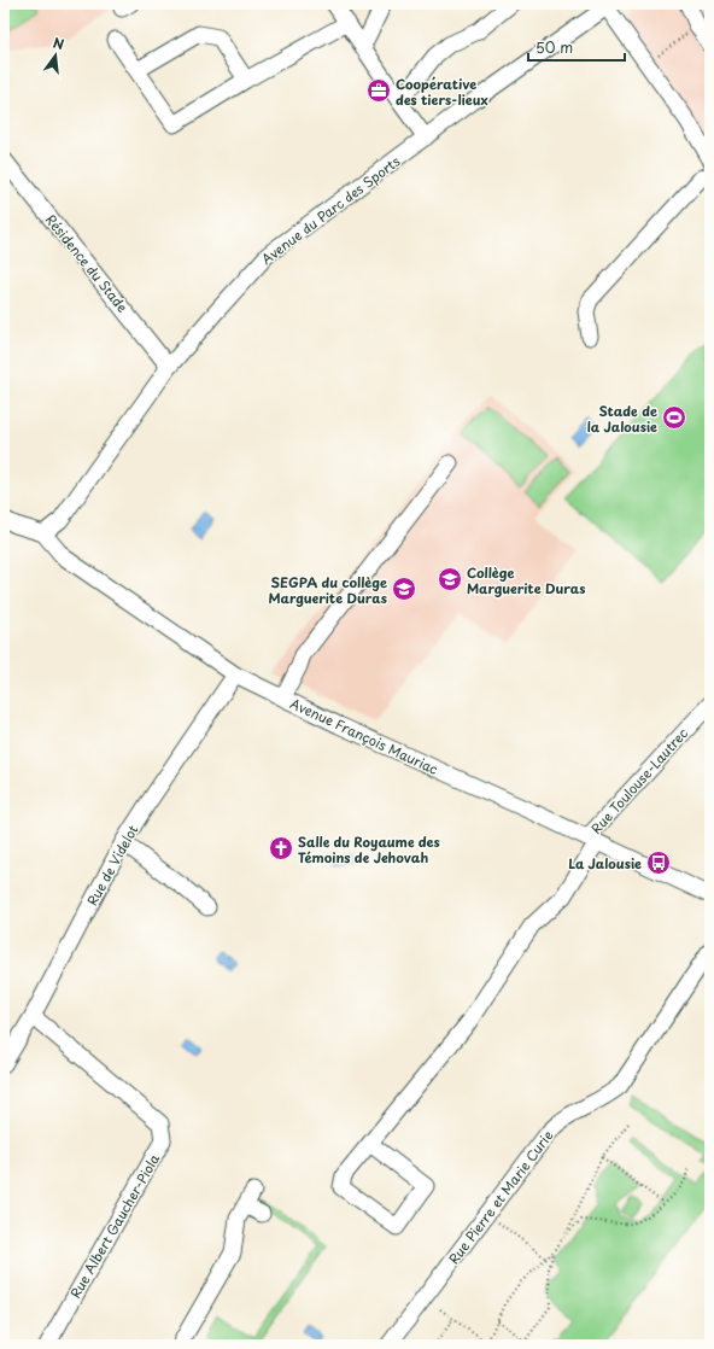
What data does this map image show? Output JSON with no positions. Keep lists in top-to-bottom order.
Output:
{
  "streets": {
    "street": [
      "Avenue du Parc des Sports",
      "Résidence du Stade",
      "Avenue François Mauriac",
      "Rue Toulouse-Lautrec",
      "Rue de Videlot",
      "Rue Pierre et Marie Curie",
      "Rue Albert Gaucher-Piola"
    ]
  },
  "crossings": [
    ["Avenue du Parc des Sports", "Résidence du Stade"],
    ["Avenue du Parc des Sports", "Avenue François Mauriac"],
    ["Avenue François Mauriac", "Rue Toulouse-Lautrec"],
    ["Avenue François Mauriac", "Rue de Videlot"],
    ["Rue de Videlot", "Rue Albert Gaucher-Piola"]
  ],
  "places": {
    "office": ["Coopérative des tiers-lieux"],
    "sports": ["Stade de la Jalousie"],
    "school or university": ["Collège Marguerite Duras", "SEGPA du collège Marguerite Duras"],
    "church": ["Salle du Royaume des Témoins de Jehovah"],
    "bus stop": ["La Jalousie"]
  },
  "scale_bar": "50 m",
  "north": "top"
}
